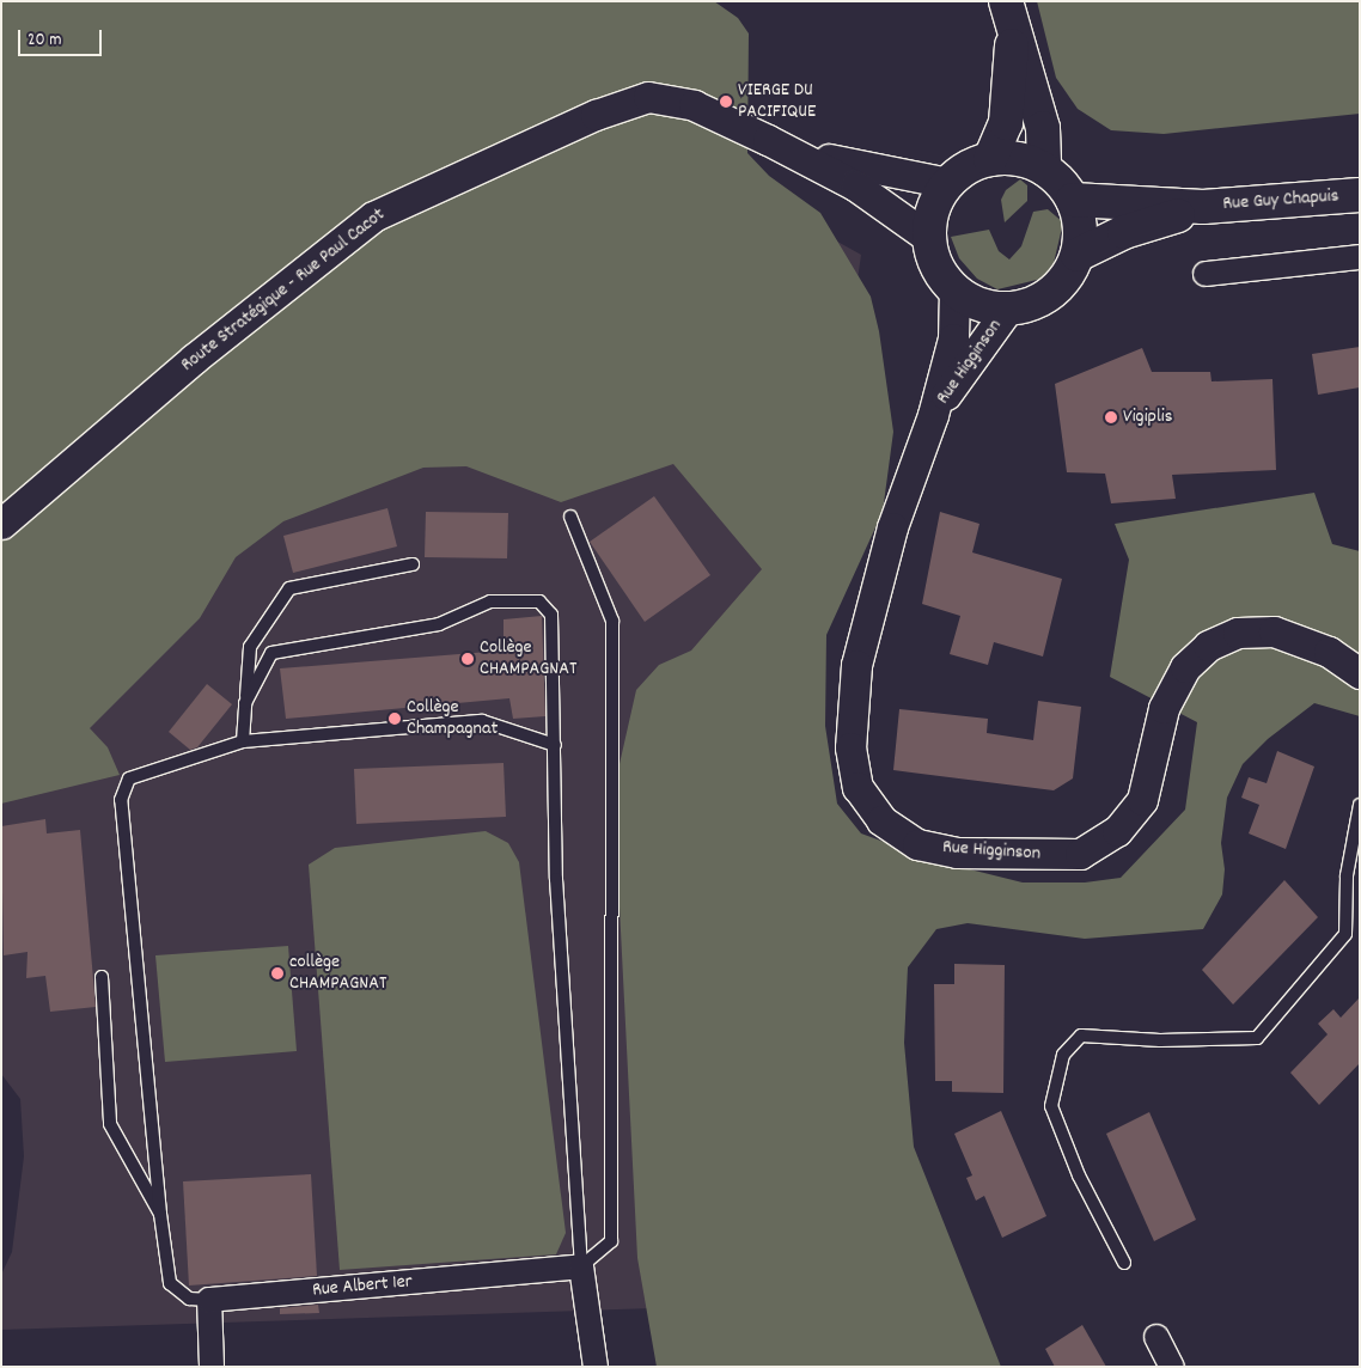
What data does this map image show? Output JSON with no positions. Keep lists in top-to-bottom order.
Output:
{
  "streets": {
    "main road": ["Rue Guy Chapuis"],
    "street": ["Route Stratégique - Rue Paul Cacot", "Rue Higginson", "Rue Albert 1er"]
  },
  "crossings": [
    ["Rue Guy Chapuis", "Route Stratégique - Rue Paul Cacot"],
    ["Rue Guy Chapuis", "Rue Higginson"],
    ["Route Stratégique - Rue Paul Cacot", "Rue Higginson"]
  ],
  "places": [
    "VIERGE DU PACIFIQUE",
    "Vigiplis",
    "Collège CHAMPAGNAT",
    "Collège Champagnat",
    "collège CHAMPAGNAT"
  ],
  "scale_bar": "20 m"
}
